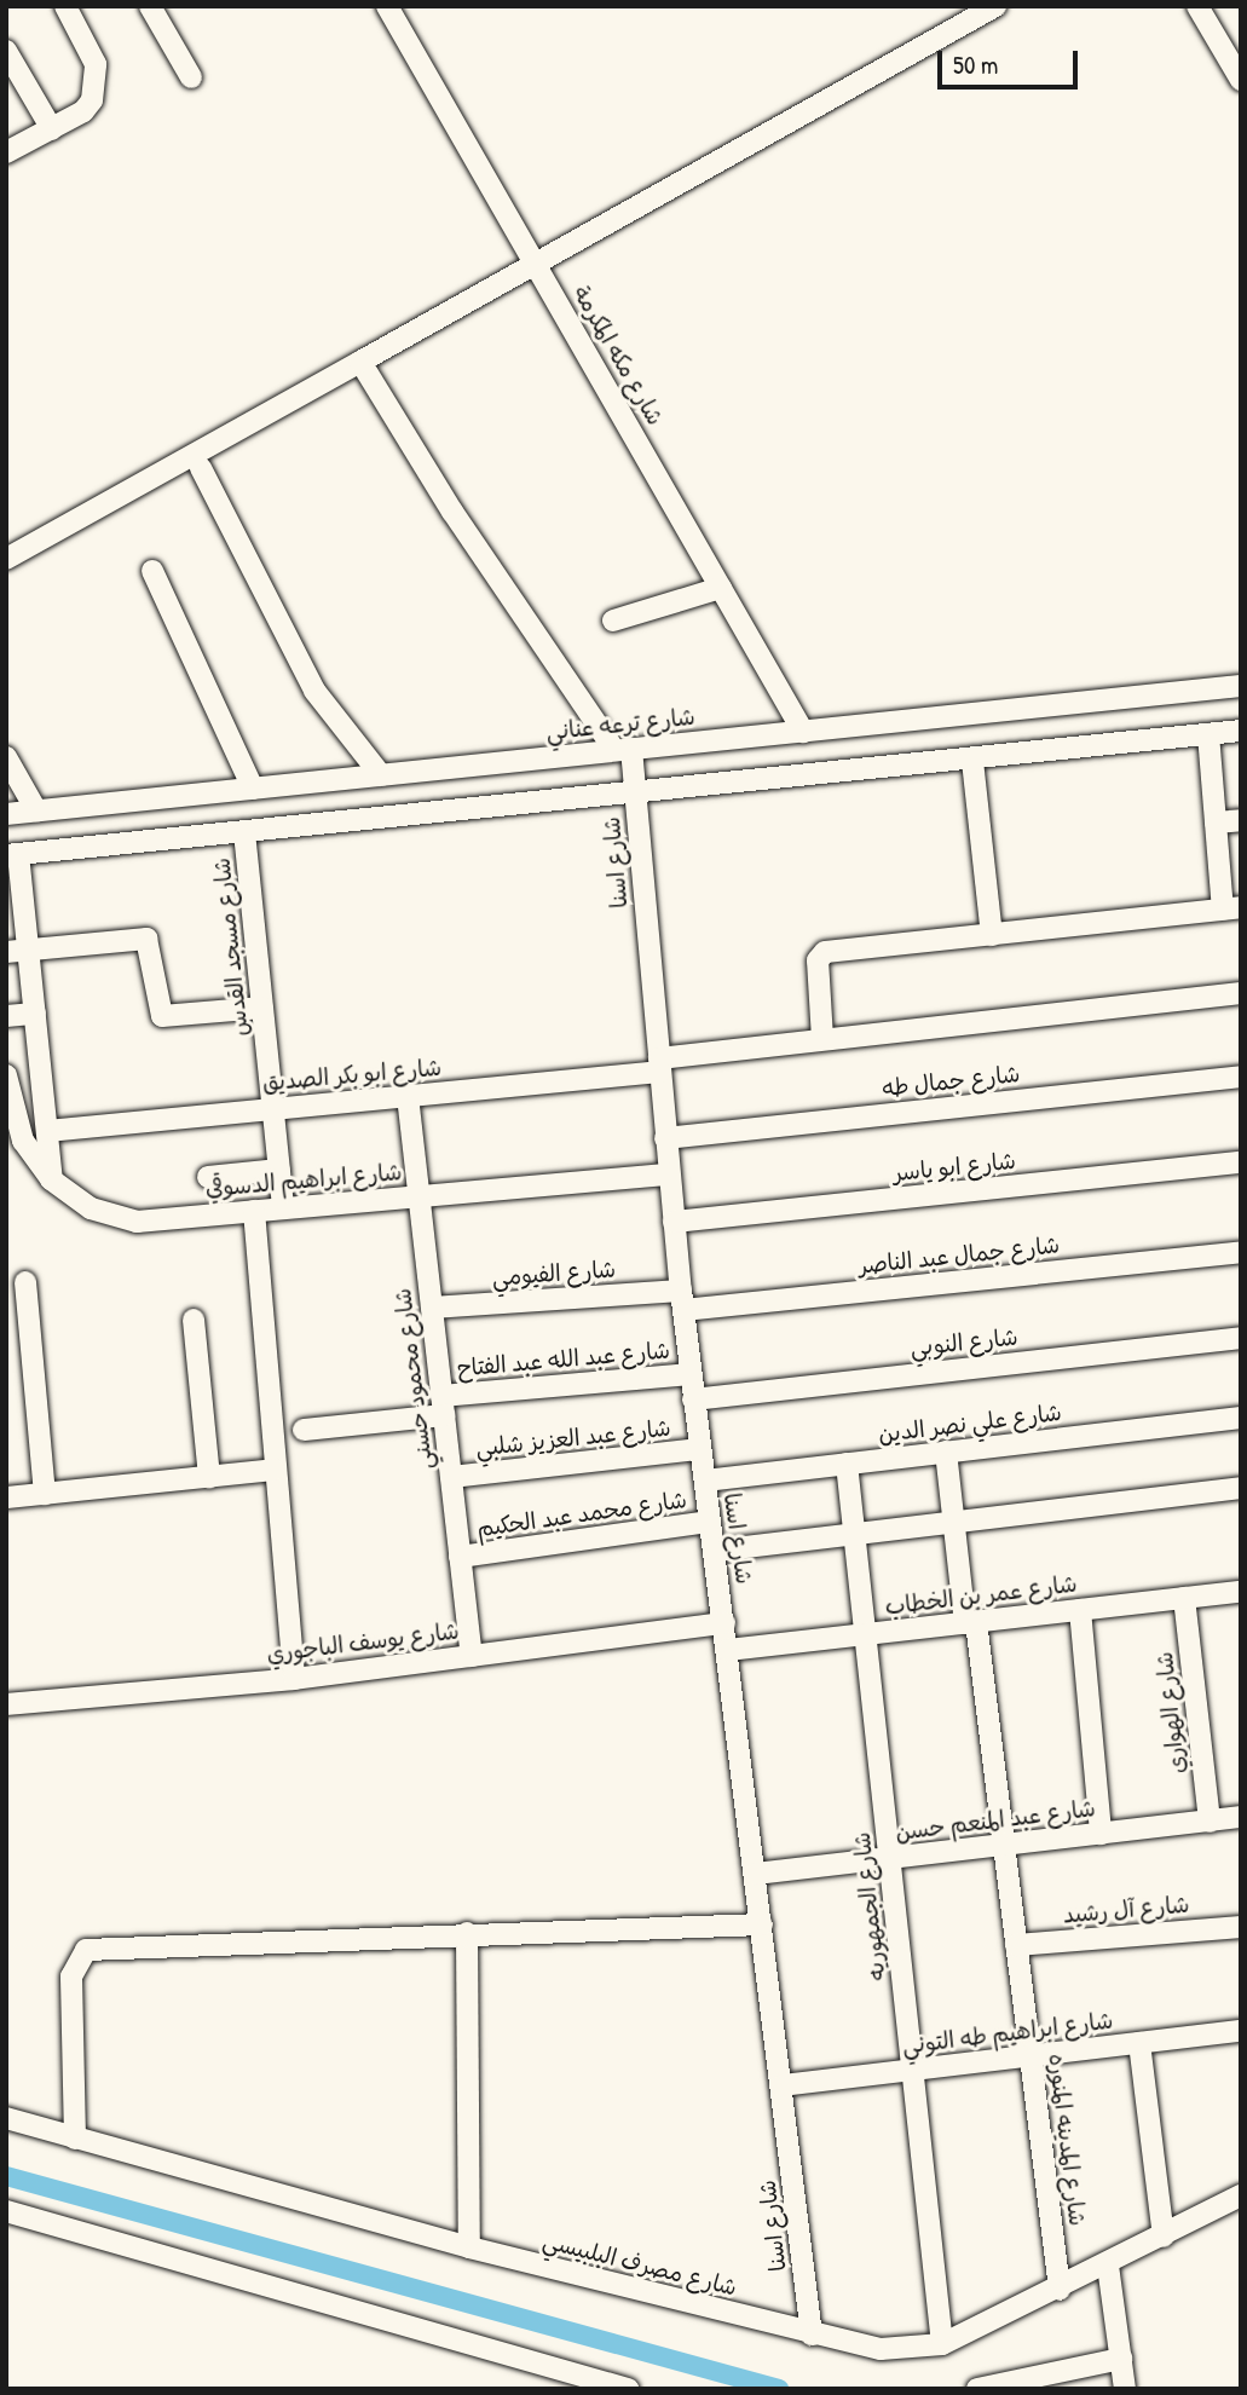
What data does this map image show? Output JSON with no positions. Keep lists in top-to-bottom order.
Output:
{
  "streets": {
    "street": [
      "شارع مكه المكرمة",
      "شارع ترعه عناني",
      "شارع اسنا",
      "شارع مسجد القدس",
      "شارع ابو بكر الصديق",
      "شارع جمال طه",
      "شارع ابو ياسر",
      "شارع ابراهيم الدسوقي",
      "شارع جمال عبد الناصر",
      "شارع الفيومي",
      "شارع النوبي",
      "شارع عبد الله عبد الفتاح",
      "شارع محمود حسني",
      "شارع علي نصر الدين",
      "شارع عبد العزيز شلبي",
      "شارع محمد عبد الحكيم",
      "شارع عمر بن الخطاب",
      "شارع يوسف الباجوري",
      "شارع الهواري",
      "شارع عبد المنعم حسن",
      "شارع الجمهوريه",
      "شارع آل رشيد",
      "شارع ابراهيم طه التوني",
      "شارع المدينه المنوره",
      "شارع مصرف البلبيسي"
    ]
  },
  "crossings": [
    ["شارع مكه المكرمة", "شارع ترعه عناني"],
    ["شارع ترعه عناني", "شارع اسنا"],
    ["شارع اسنا", "شارع ابو بكر الصديق"],
    ["شارع اسنا", "شارع جمال طه"],
    ["شارع اسنا", "شارع ابو ياسر"],
    ["شارع اسنا", "شارع ابراهيم الدسوقي"],
    ["شارع اسنا", "شارع جمال عبد الناصر"],
    ["شارع اسنا", "شارع الفيومي"],
    ["شارع اسنا", "شارع النوبي"],
    ["شارع اسنا", "شارع عبد الله عبد الفتاح"],
    ["شارع اسنا", "شارع علي نصر الدين"],
    ["شارع اسنا", "شارع عبد العزيز شلبي"],
    ["شارع اسنا", "شارع محمد عبد الحكيم"],
    ["شارع اسنا", "شارع عمر بن الخطاب"],
    ["شارع اسنا", "شارع يوسف الباجوري"],
    ["شارع اسنا", "شارع عبد المنعم حسن"],
    ["شارع اسنا", "شارع ابراهيم طه التوني"],
    ["شارع اسنا", "شارع مصرف البلبيسي"],
    ["شارع مسجد القدس", "شارع ابو بكر الصديق"],
    ["شارع مسجد القدس", "شارع ابراهيم الدسوقي"],
    ["شارع ابو بكر الصديق", "شارع محمود حسني"],
    ["شارع ابراهيم الدسوقي", "شارع محمود حسني"],
    ["شارع جمال عبد الناصر", "شارع الفيومي"],
    ["شارع الفيومي", "شارع محمود حسني"],
    ["شارع عبد الله عبد الفتاح", "شارع محمود حسني"],
    ["شارع محمود حسني", "شارع عبد العزيز شلبي"],
    ["شارع محمود حسني", "شارع محمد عبد الحكيم"],
    ["شارع محمود حسني", "شارع يوسف الباجوري"],
    ["شارع علي نصر الدين", "شارع الجمهوريه"],
    ["شارع علي نصر الدين", "شارع المدينه المنوره"],
    ["شارع عمر بن الخطاب", "شارع الهواري"],
    ["شارع عمر بن الخطاب", "شارع الجمهوريه"],
    ["شارع عمر بن الخطاب", "شارع المدينه المنوره"],
    ["شارع الهواري", "شارع عبد المنعم حسن"],
    ["شارع عبد المنعم حسن", "شارع الجمهوريه"],
    ["شارع عبد المنعم حسن", "شارع المدينه المنوره"],
    ["شارع الجمهوريه", "شارع ابراهيم طه التوني"],
    ["شارع الجمهوريه", "شارع مصرف البلبيسي"],
    ["شارع آل رشيد", "شارع المدينه المنوره"],
    ["شارع ابراهيم طه التوني", "شارع المدينه المنوره"],
    ["شارع المدينه المنوره", "شارع مصرف البلبيسي"]
  ],
  "scale_bar": "50 m"
}
